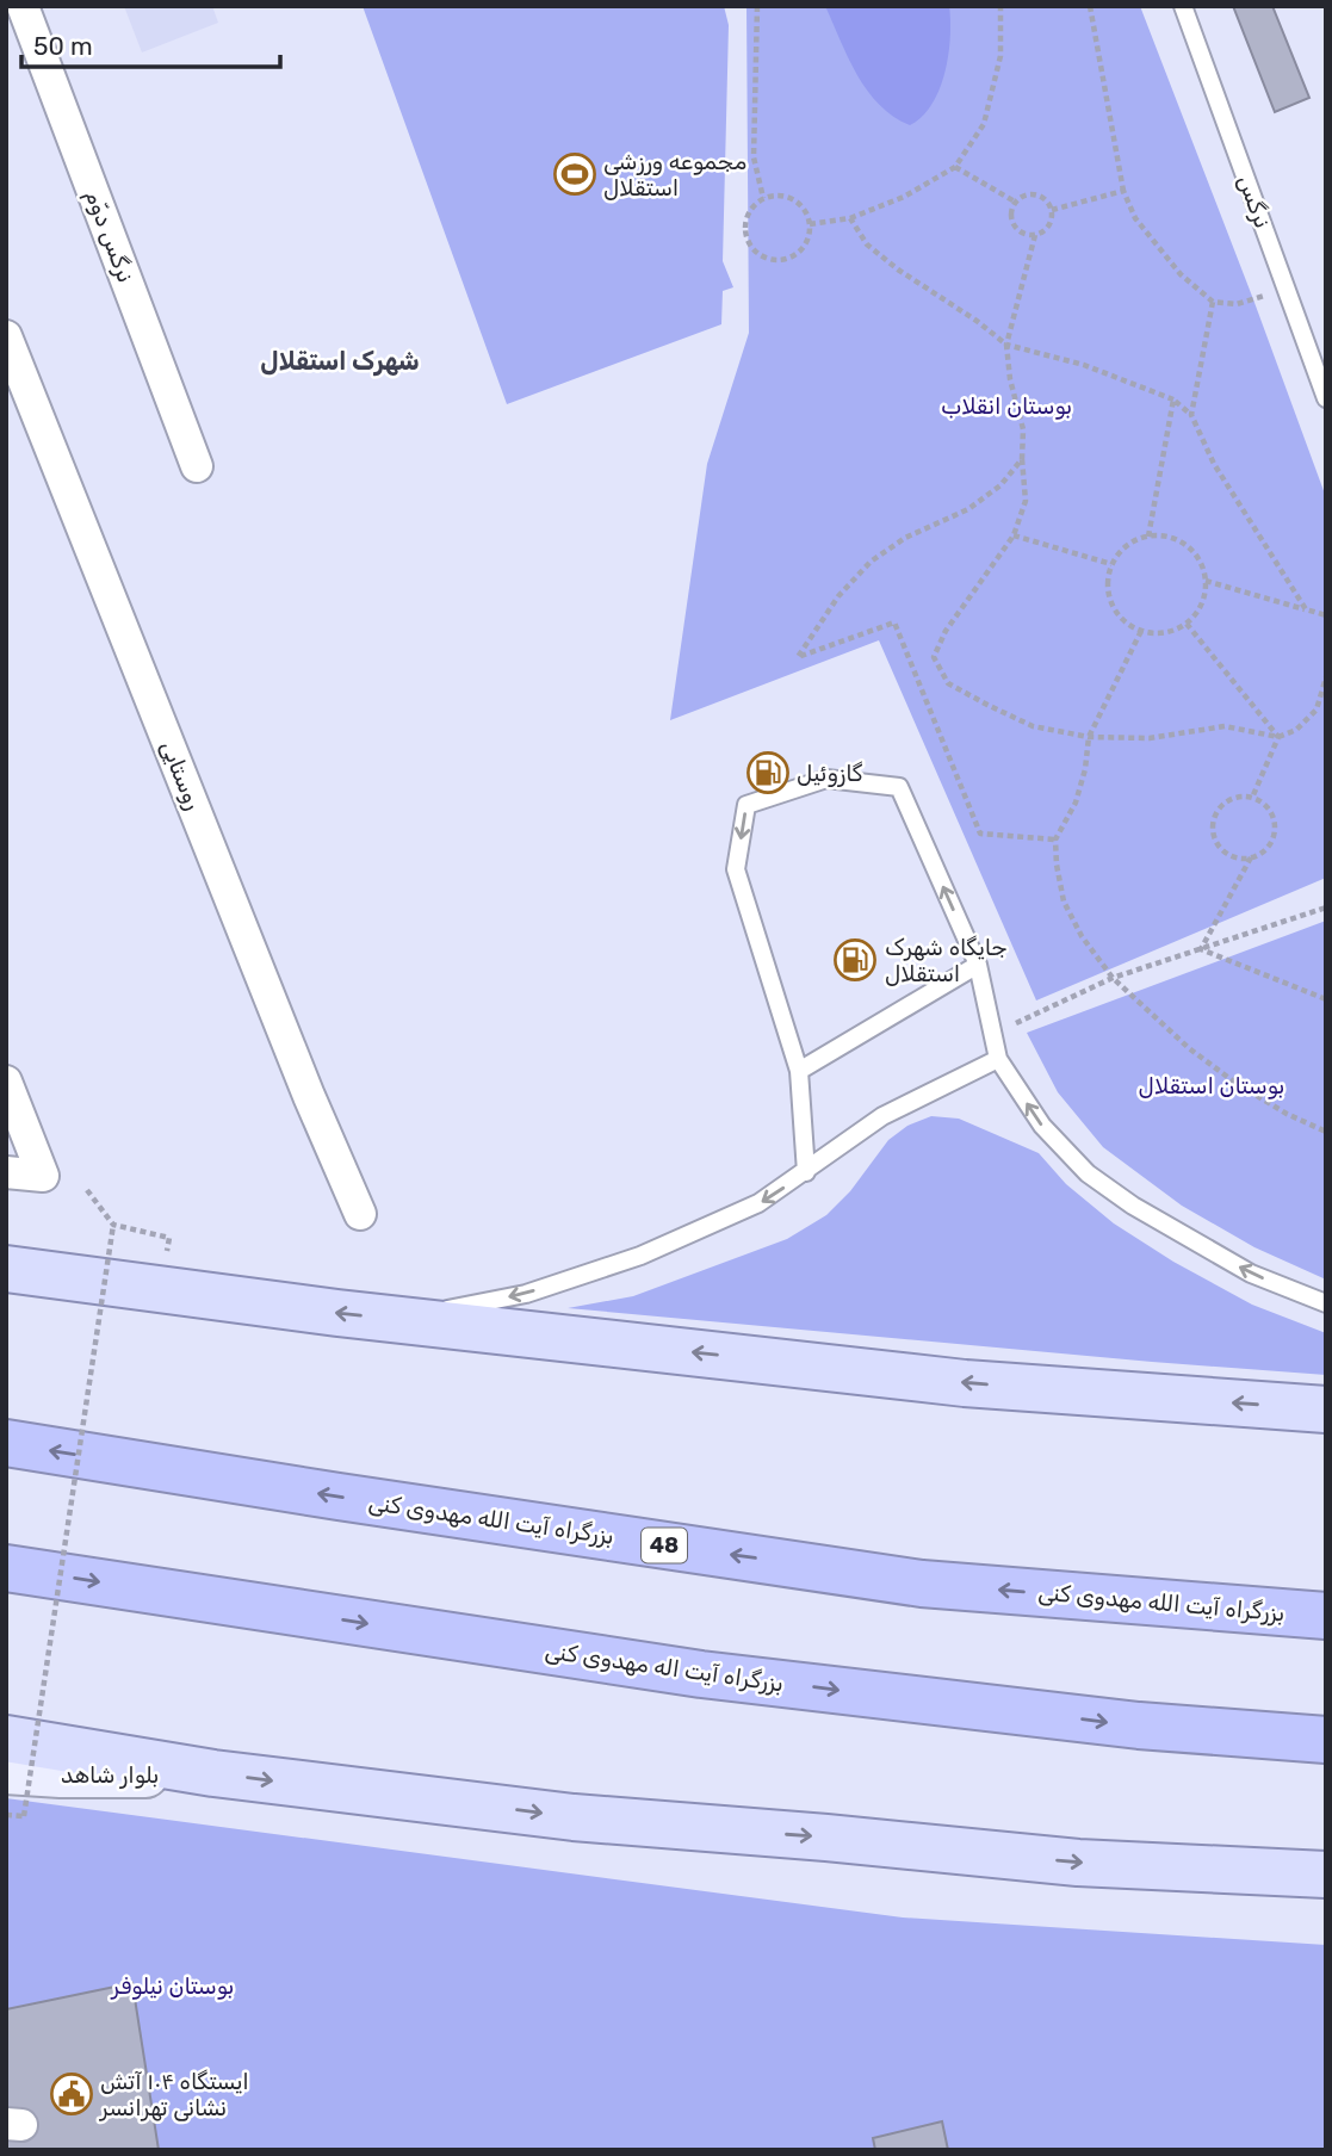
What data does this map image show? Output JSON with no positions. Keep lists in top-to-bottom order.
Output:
{
  "streets": {
    "highway": ["بزرگراه آیت الله مهدوی کنی", "48", "بزرگراه آیت اله مهدوی کنی"],
    "main road": ["بلوار شاهد"],
    "street": ["نرگس دوّم", "روستایی"],
    "lane": ["نرگس"]
  },
  "one_way": ["بزرگراه آیت الله مهدوی کنی", "بزرگراه آیت اله مهدوی کنی"],
  "districts": ["شهرک استقلال"],
  "parks": ["بوستان انقلاب", "بوستان استقلال", "بوستان نیلوفر"],
  "places": {
    "sports": ["مجموعه ورزشی استقلال"],
    "fuel station": ["گازوئیل", "جایگاه شهرک استقلال"],
    "public building": ["ایستگاه ۱۰۴ آتش ‌نشانی تهرانسر"]
  },
  "scale_bar": "50 m"
}
